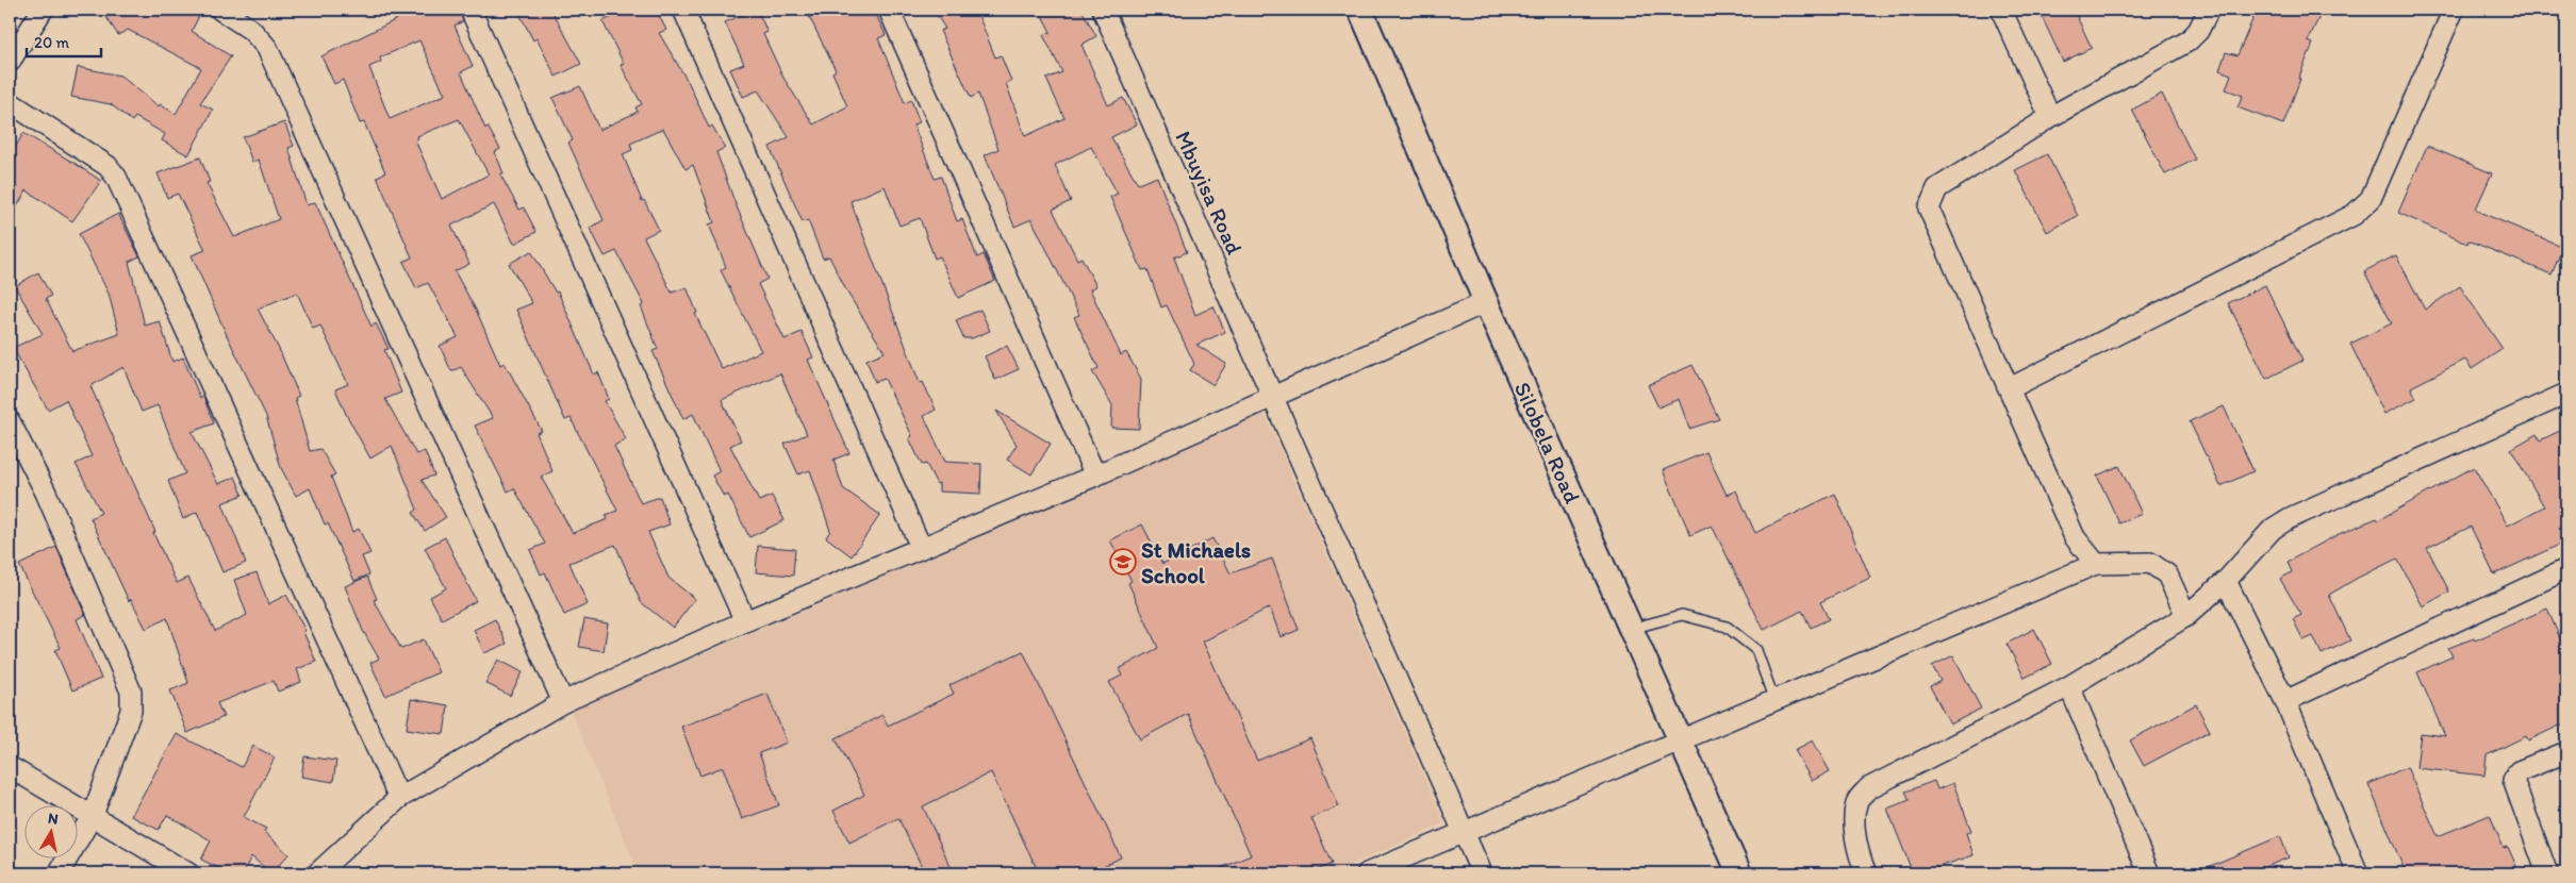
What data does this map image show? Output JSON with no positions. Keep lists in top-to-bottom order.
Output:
{
  "streets": {
    "street": ["Mbuyisa Road", "Silobela Road"]
  },
  "places": {
    "school or university": ["St Michaels School"]
  },
  "scale_bar": "20 m",
  "north": "top"
}
